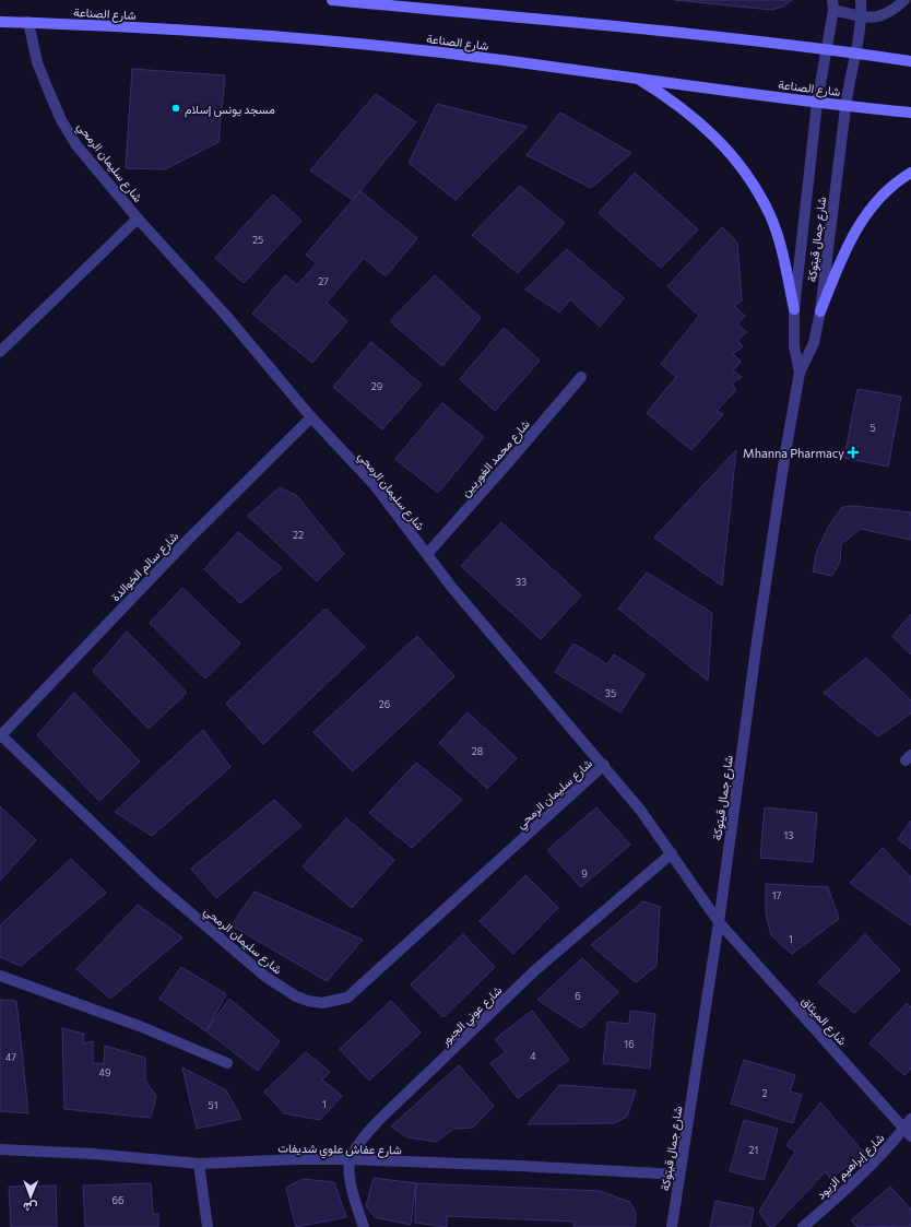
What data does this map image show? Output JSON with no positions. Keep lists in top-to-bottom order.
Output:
{
  "streets": {
    "main road": ["شارع الصناعة"],
    "street": [
      "شارع سليمان الرمحي",
      "شارع جمال قيتوكة",
      "شارع محمد الغوريين",
      "شارع سالم الخوالدة",
      "شارع عوني الجبور",
      "شارع الميثاق",
      "شارع عفاش علوي شديفات",
      "شارع إبراهيم الزيود"
    ]
  },
  "crossings": [
    ["شارع الصناعة", "شارع سليمان الرمحي"],
    ["شارع الصناعة", "شارع جمال قيتوكة"],
    ["شارع سليمان الرمحي", "شارع جمال قيتوكة"],
    ["شارع سليمان الرمحي", "شارع محمد الغوريين"],
    ["شارع سليمان الرمحي", "شارع سالم الخوالدة"],
    ["شارع سليمان الرمحي", "شارع عوني الجبور"],
    ["شارع سليمان الرمحي", "شارع الميثاق"],
    ["شارع جمال قيتوكة", "شارع الميثاق"],
    ["شارع جمال قيتوكة", "شارع عفاش علوي شديفات"],
    ["شارع عوني الجبور", "شارع عفاش علوي شديفات"],
    ["شارع الميثاق", "شارع إبراهيم الزيود"]
  ],
  "places": {
    "other": ["مسجد يونس إسلام"],
    "health": ["Mhanna Pharmacy"]
  },
  "house_numbers": [
    "25",
    "27",
    "29",
    "5",
    "22",
    "33",
    "35",
    "26",
    "28",
    "13",
    "9",
    "17",
    "1",
    "6",
    "16",
    "4",
    "47",
    "49",
    "2",
    "1",
    "51",
    "21",
    "66"
  ],
  "north": "bottom"
}
